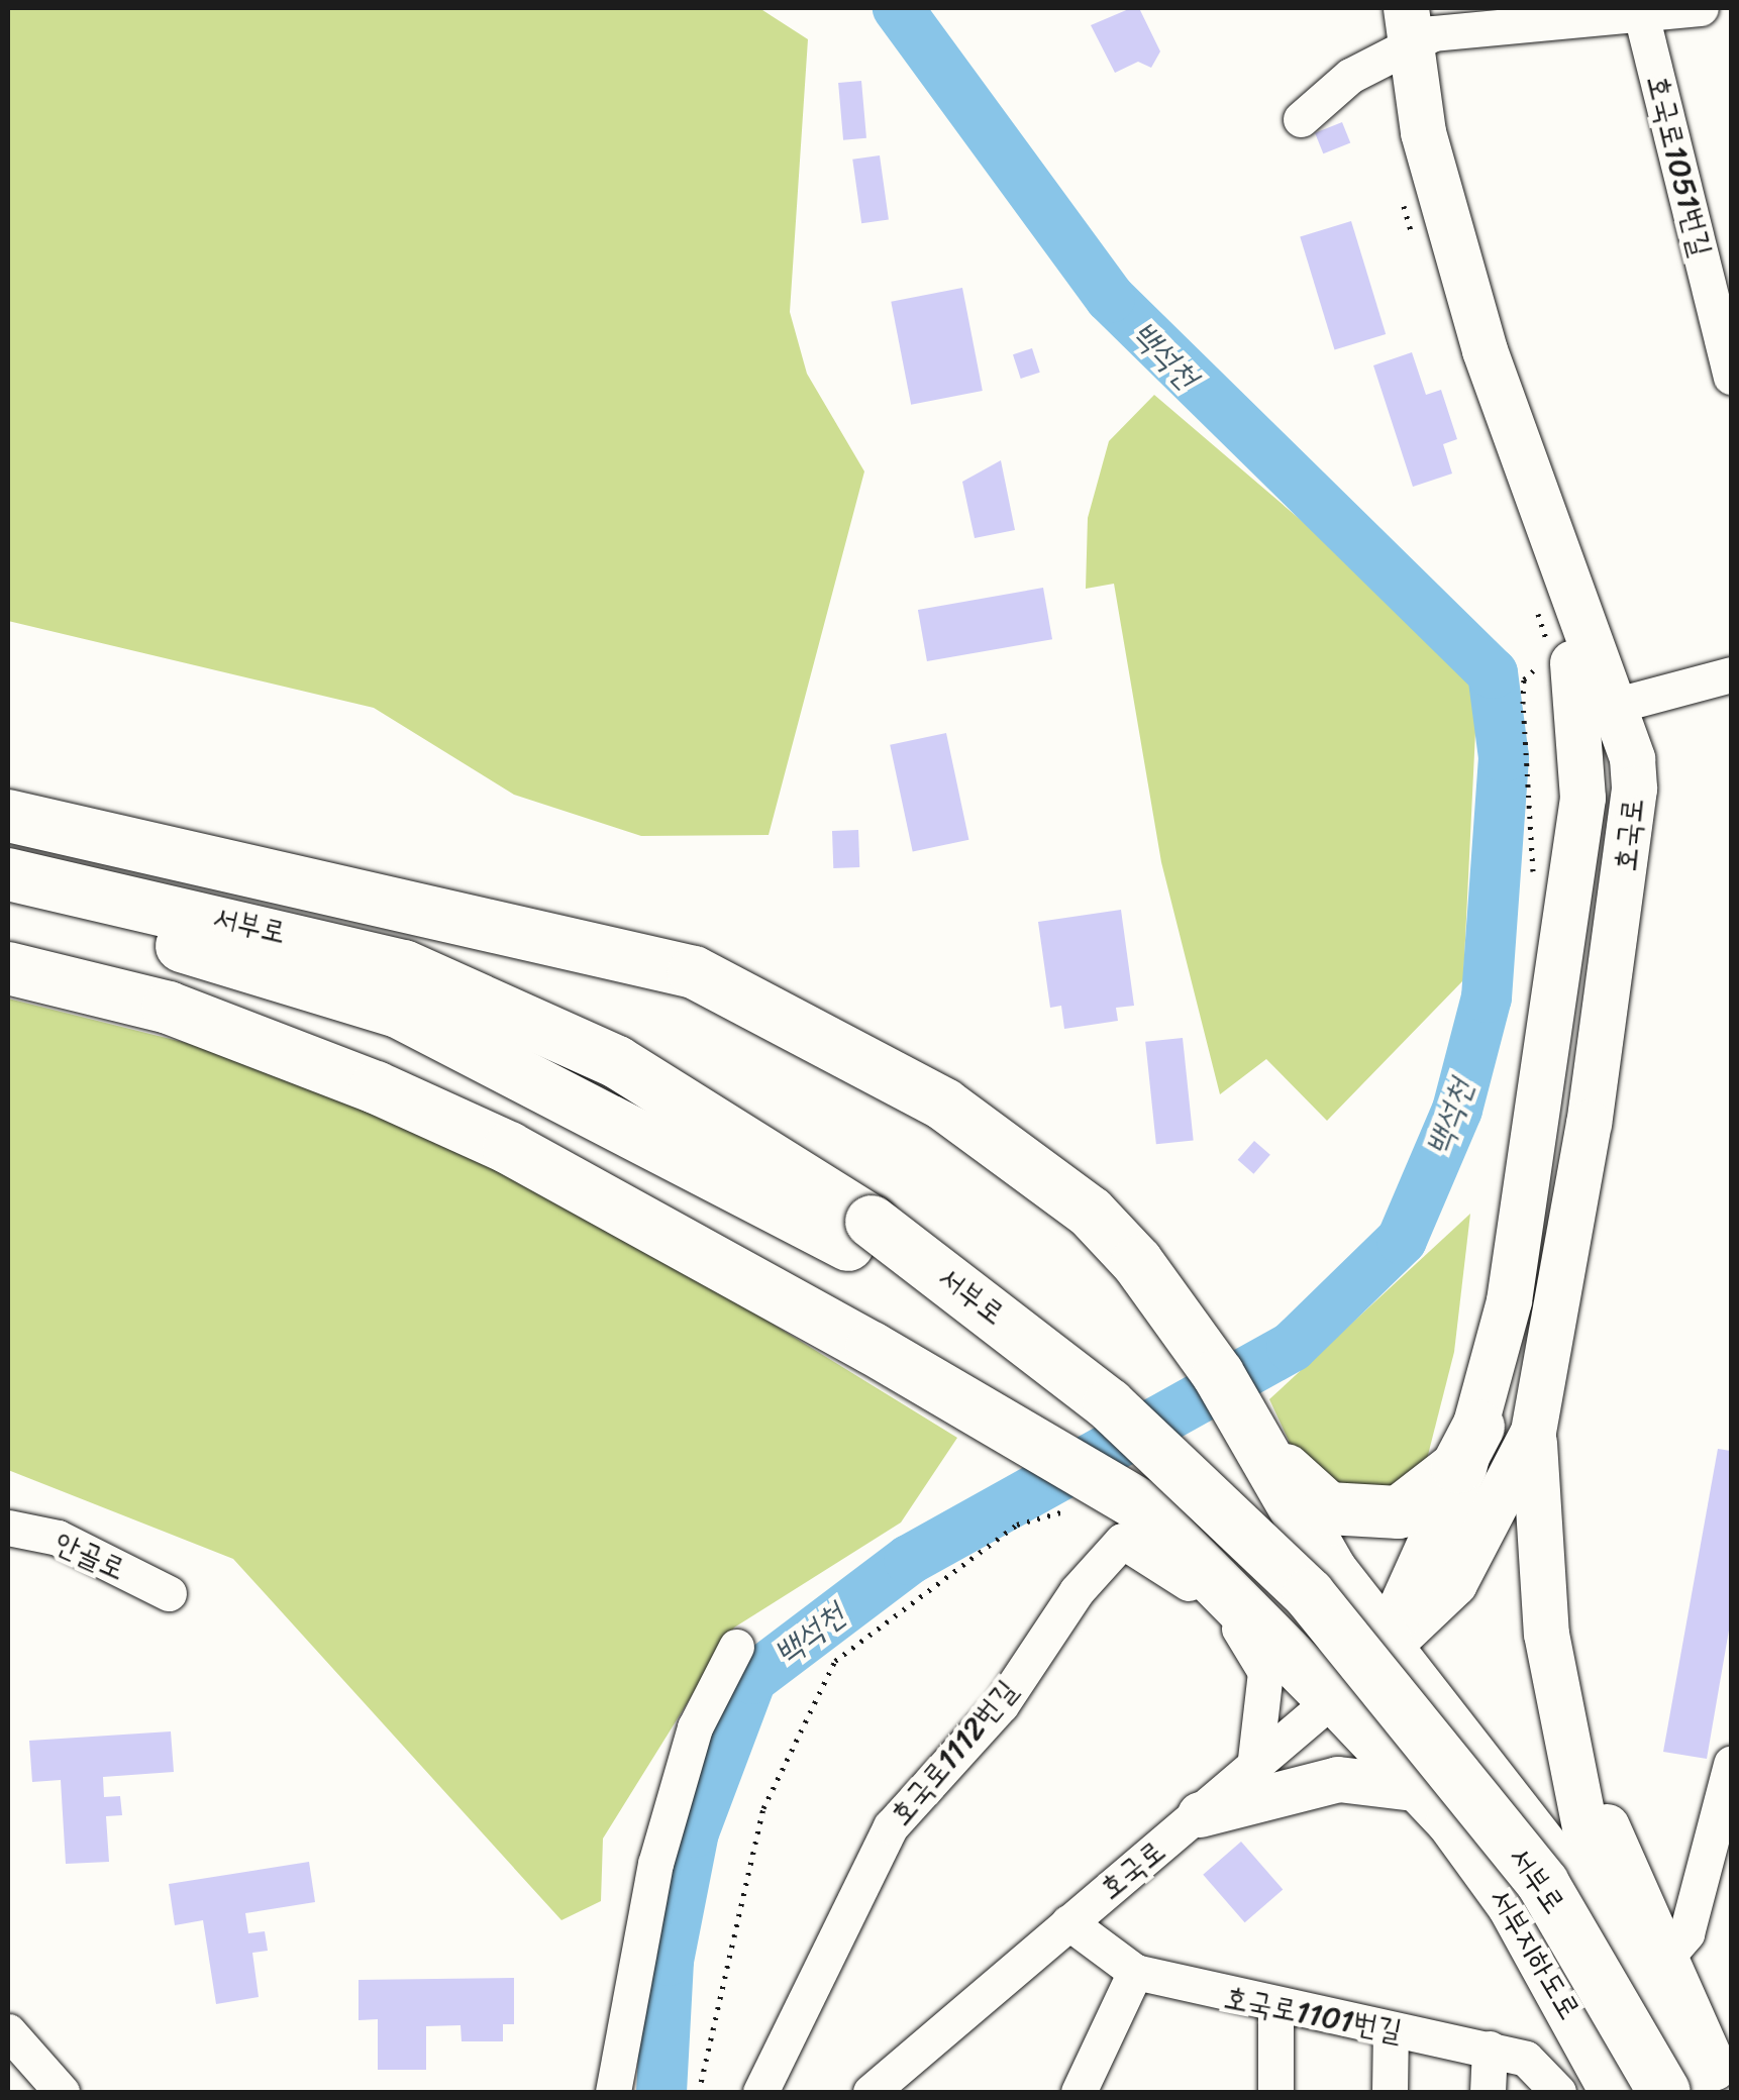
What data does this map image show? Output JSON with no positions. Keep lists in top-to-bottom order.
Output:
{
  "streets": {
    "highway": ["서부로"],
    "main road": ["호국로", "서부지하도로"],
    "street": [
      "호국로1051번길",
      "안골로",
      "호국로1112번길",
      "호국로1101번길"
    ]
  },
  "crossings": [
    ["호국로", "서부로"],
    ["호국로", "호국로1101번길"]
  ],
  "water": ["백석천"]
}
